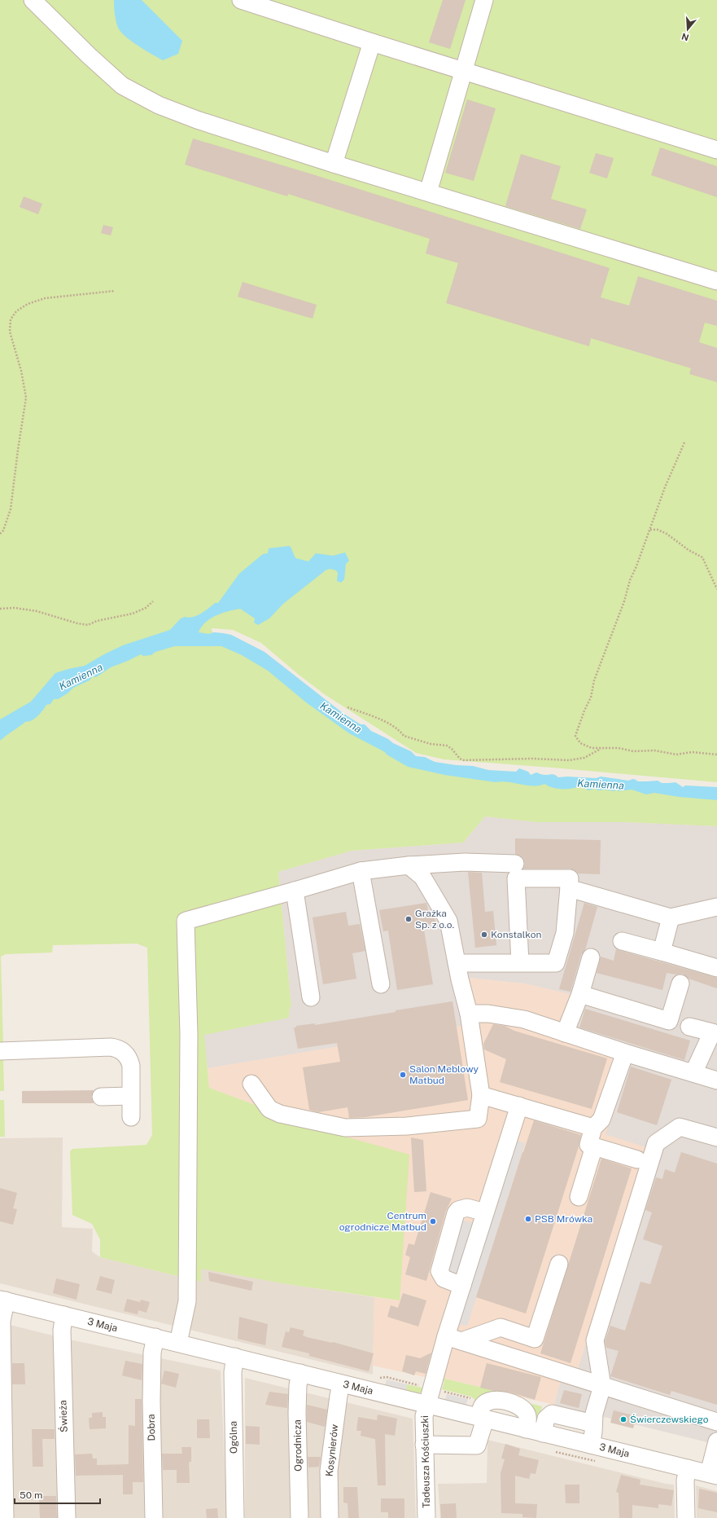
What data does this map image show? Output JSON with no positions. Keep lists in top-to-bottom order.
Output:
{
  "streets": {
    "street": [
      "3 Maja",
      "Świeża",
      "Dobra",
      "Ogólna",
      "Ogrodnicza",
      "Kosynierów",
      "Tadeusza Kościuszki"
    ]
  },
  "crossings": [
    ["3 Maja", "Świeża"],
    ["3 Maja", "Dobra"],
    ["3 Maja", "Ogólna"],
    ["3 Maja", "Ogrodnicza"],
    ["3 Maja", "Kosynierów"],
    ["3 Maja", "Tadeusza Kościuszki"]
  ],
  "water": ["Kamienna"],
  "places": [
    "Grażka Sp. z o.o.",
    "Konstalkon",
    "Salon Meblowy Matbud",
    "PSB Mrówka",
    "Centrum ogrodnicze Matbud",
    "Świerczewskiego"
  ],
  "scale_bar": "50 m",
  "north": "bottom"
}
